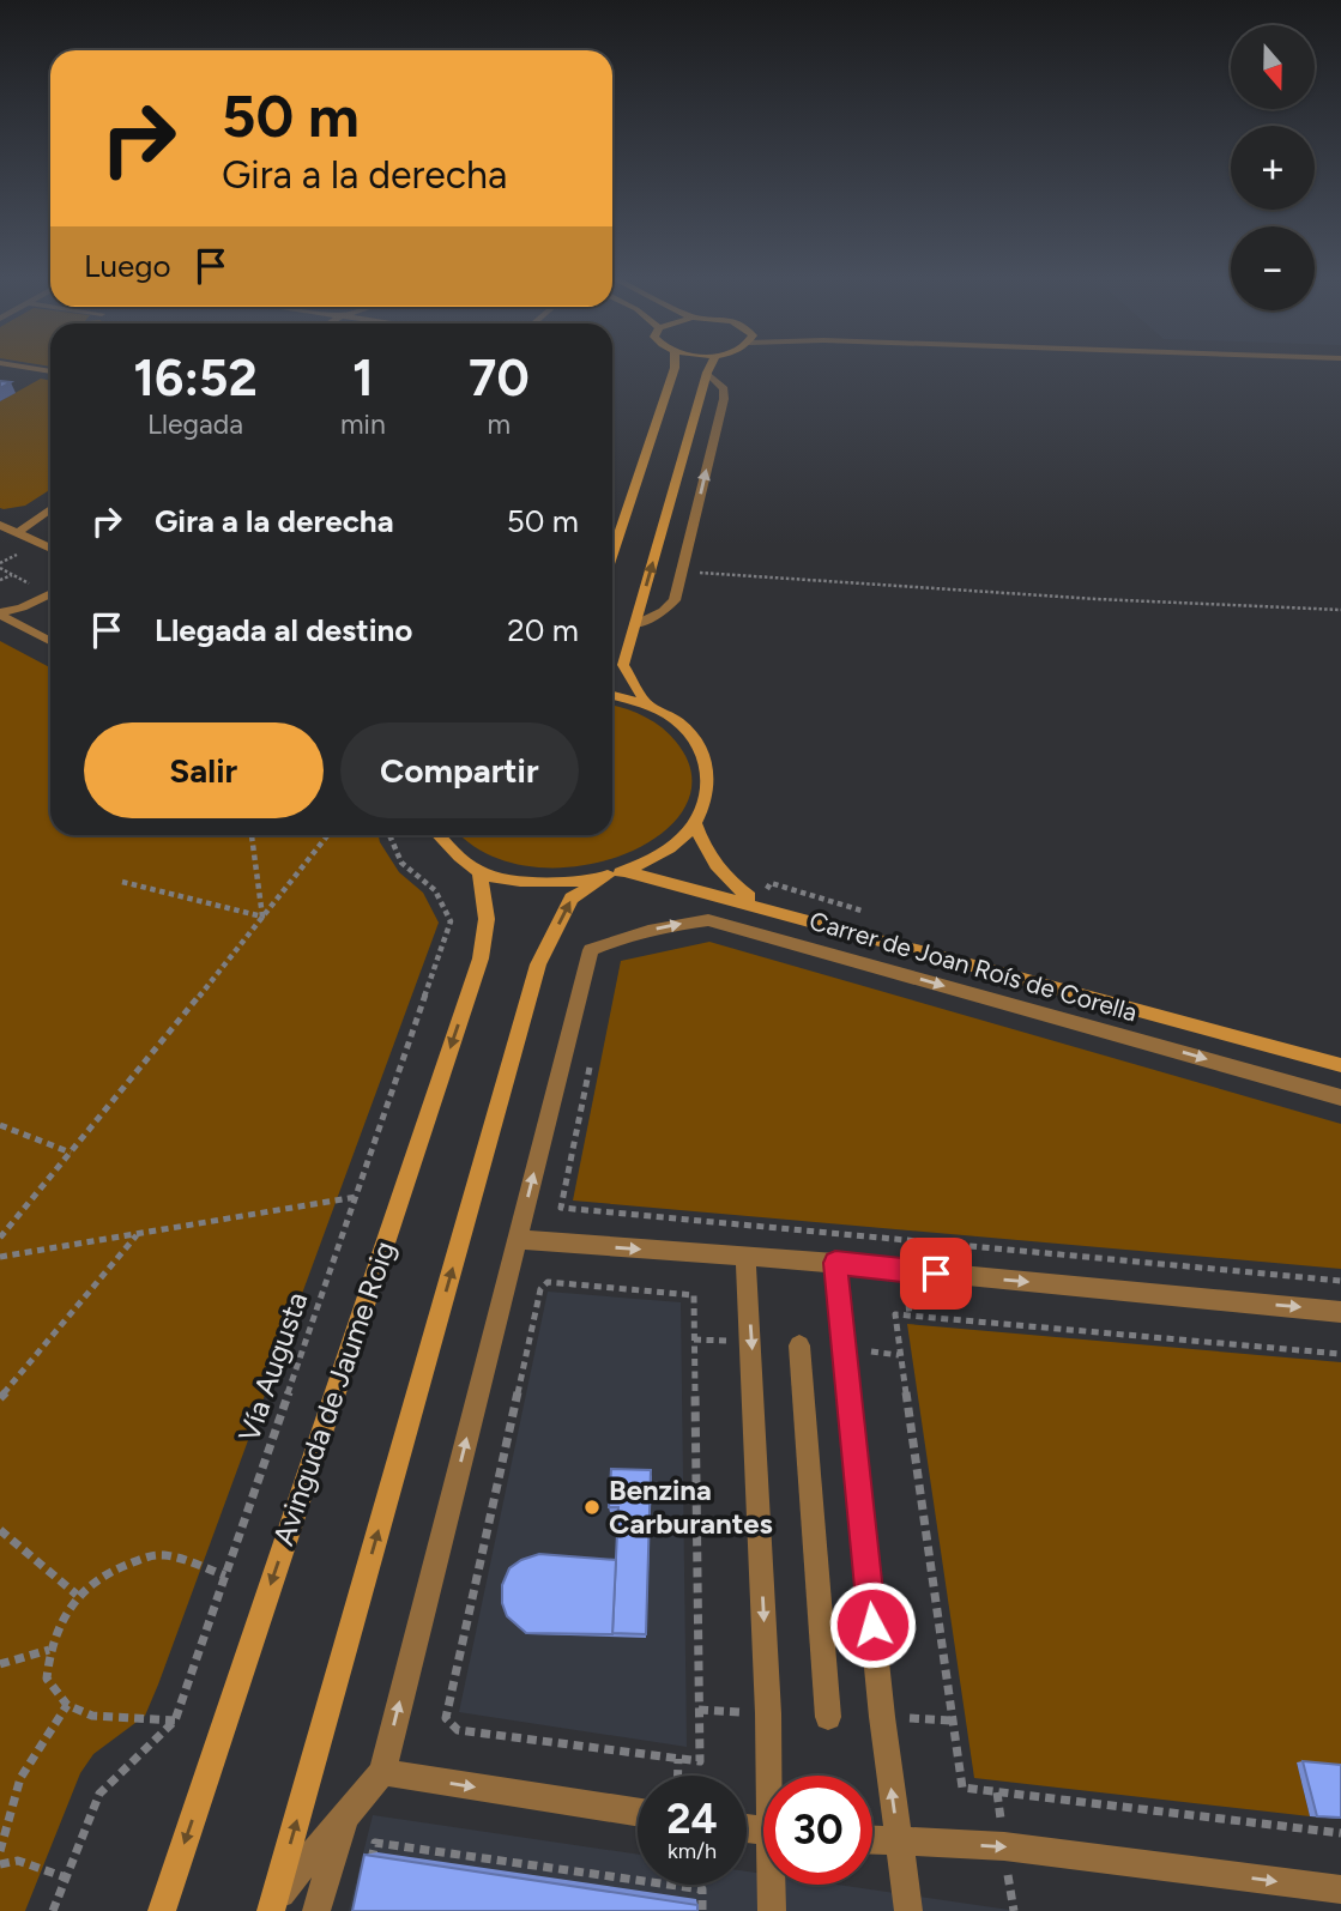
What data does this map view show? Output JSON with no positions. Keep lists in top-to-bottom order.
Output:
{
  "streets": {
    "main road": ["Avinguda de Jaume Roig"],
    "street": ["Carrer de Joan Roís de Corella"],
    "path": ["Vía Augusta"]
  },
  "places": ["Benzina Carburantes"],
  "north": "bottom",
  "page": {
    "map_buttons": ["+", "−"],
    "turn": ["50 m", "Gira a la derecha"],
    "then": "Luego",
    "eta": [
      "16:52",
      "Llegada",
      "1",
      "min",
      "70",
      "m"
    ],
    "list": [
      {
        "name": "Gira a la derecha",
        "value": "50 m"
      },
      {
        "name": "Llegada al destino",
        "value": "20 m"
      }
    ],
    "buttons": ["Salir", "Compartir"],
    "speed": "24 km/h",
    "limit": "30"
  }
}
